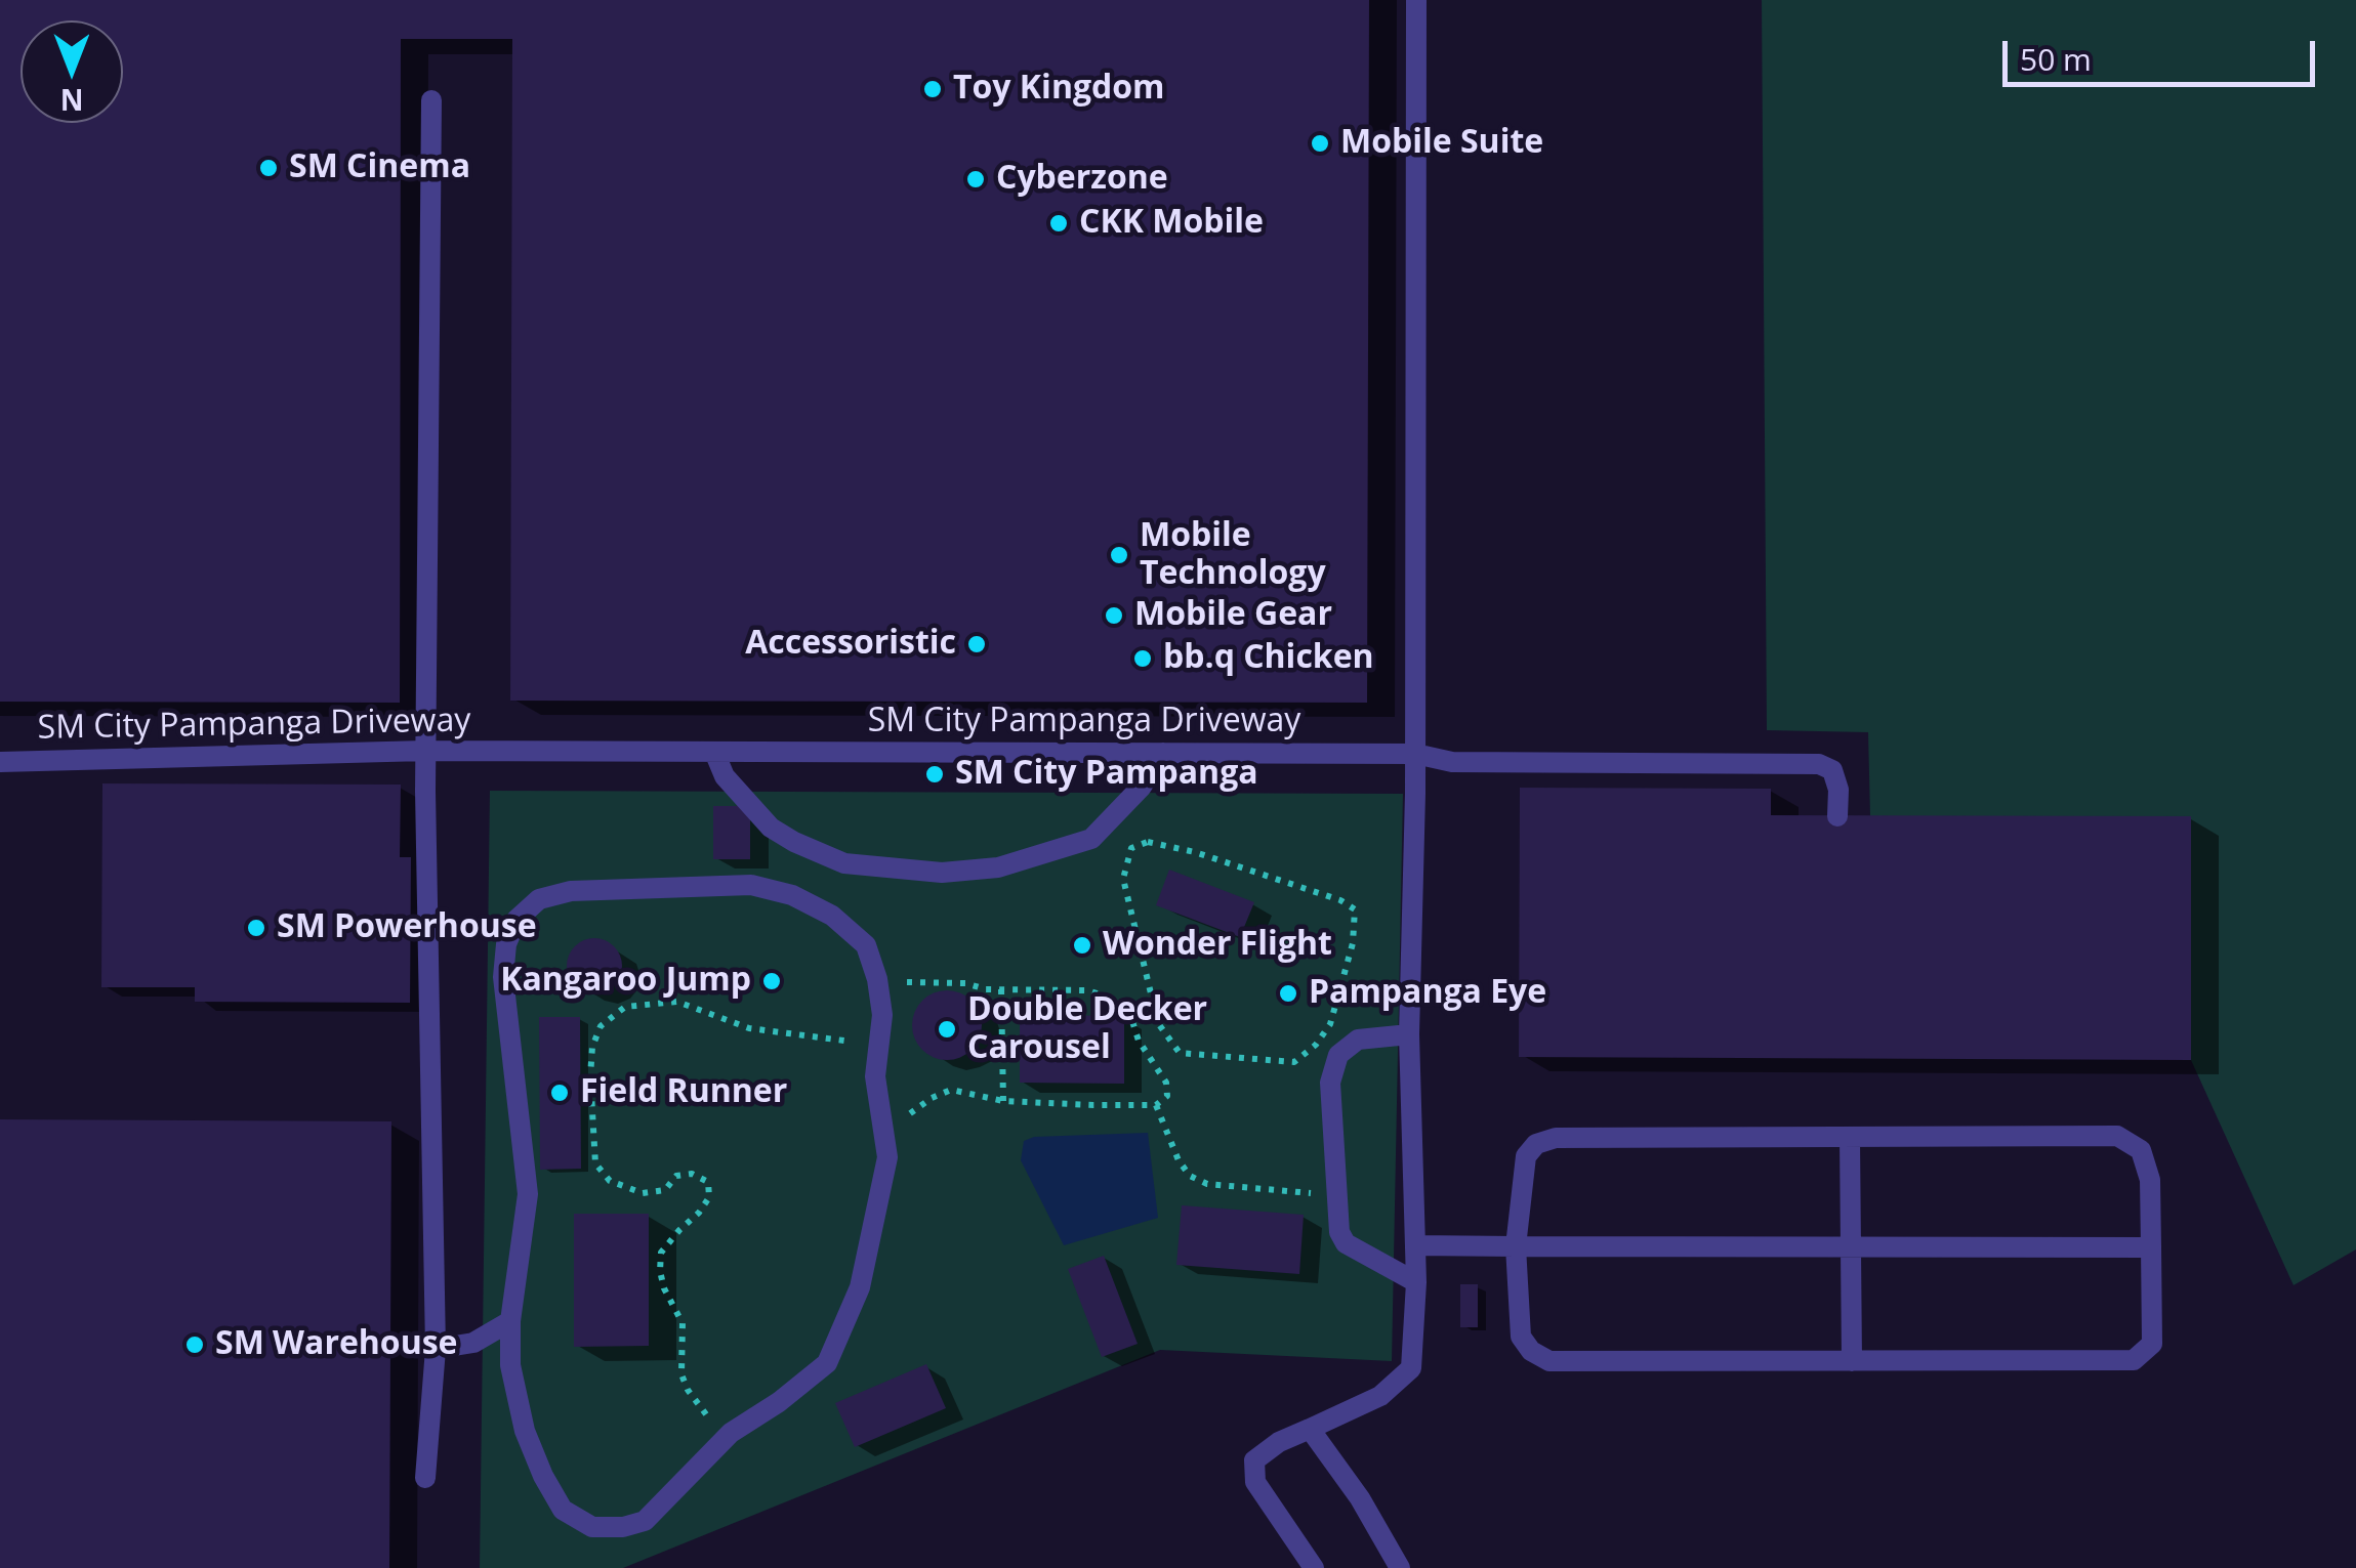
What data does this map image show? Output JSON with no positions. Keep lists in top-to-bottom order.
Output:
{
  "streets": {
    "lane": ["SM City Pampanga Driveway"]
  },
  "places": [
    "Toy Kingdom",
    "Mobile Suite",
    "SM Cinema",
    "Cyberzone",
    "CKK Mobile",
    "Mobile Technology",
    "Mobile Gear",
    "Accessoristic",
    "bb.q Chicken",
    "SM City Pampanga",
    "SM Powerhouse",
    "Wonder Flight",
    "Kangaroo Jump",
    "Pampanga Eye",
    "Double Decker Carousel",
    "Field Runner",
    "SM Warehouse"
  ],
  "scale_bar": "50 m",
  "north": "bottom"
}
